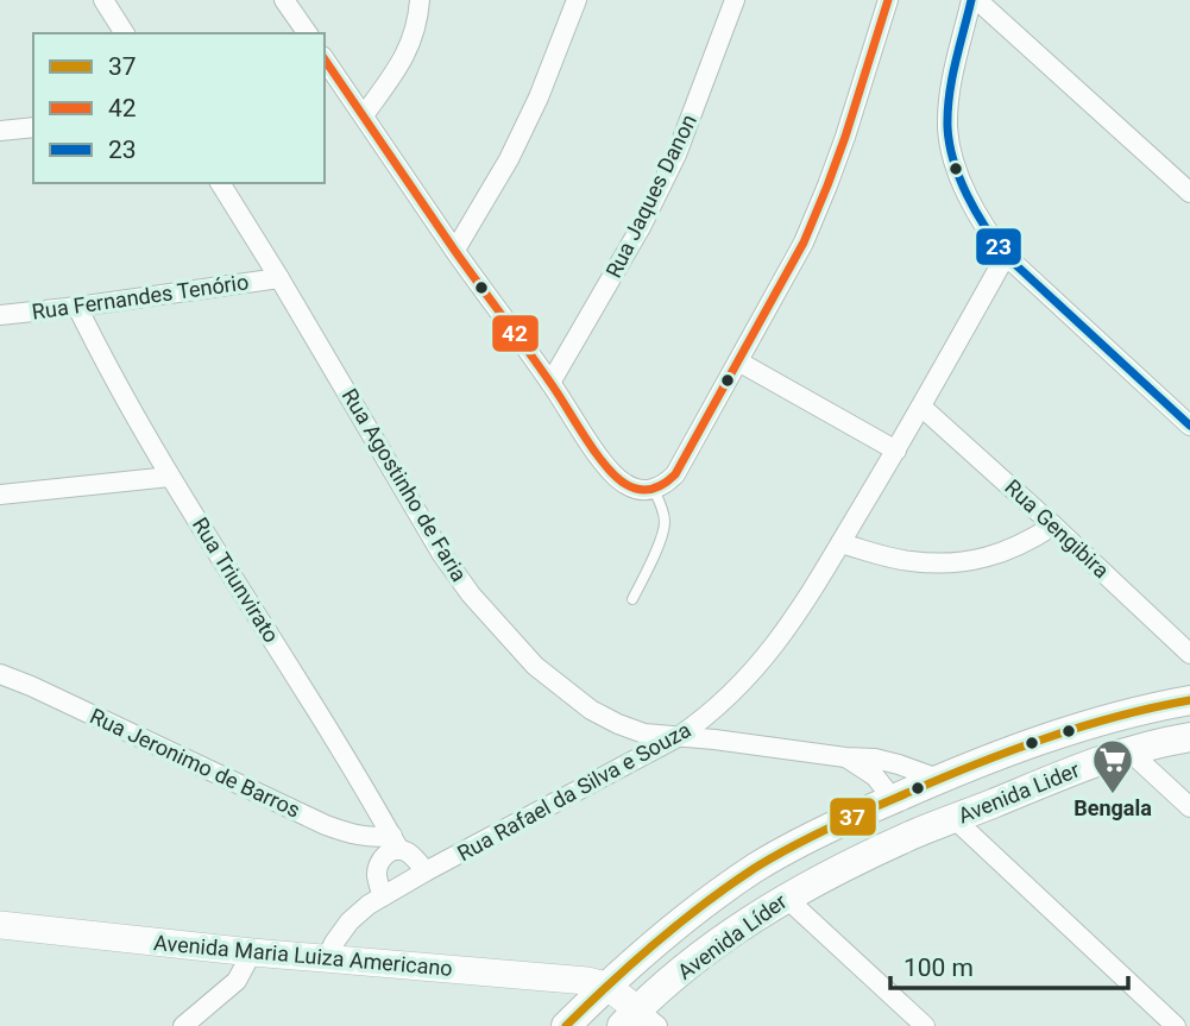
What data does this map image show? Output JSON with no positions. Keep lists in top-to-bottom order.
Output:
{
  "streets": {
    "main road": ["Avenida Lider", "Avenida Líder", "Avenida Maria Luiza Americano"],
    "street": [
      "Rua Jaques Danon",
      "Rua Fernandes Tenório",
      "Rua Agostinho de Faria",
      "Rua Gengibira",
      "Rua Triunvirato",
      "Rua Jeronimo de Barros",
      "Rua Rafael da Silva e Souza"
    ]
  },
  "crossings": [
    ["Rua Fernandes Tenório", "Rua Agostinho de Faria"],
    ["Rua Fernandes Tenório", "Rua Triunvirato"],
    ["Rua Agostinho de Faria", "Rua Rafael da Silva e Souza"],
    ["Rua Agostinho de Faria", "Avenida Líder"],
    ["Rua Gengibira", "Rua Rafael da Silva e Souza"],
    ["Rua Triunvirato", "Rua Jeronimo de Barros"],
    ["Rua Rafael da Silva e Souza", "Avenida Maria Luiza Americano"],
    ["Avenida Lider", "Avenida Líder"],
    ["Avenida Líder", "Avenida Maria Luiza Americano"]
  ],
  "places": {
    "supermarket": ["Bengala"]
  },
  "lines": ["transit line 42", "transit line 23", "transit line 37"],
  "legend": ["37", "42", "23"],
  "scale_bar": "100 m"
}
